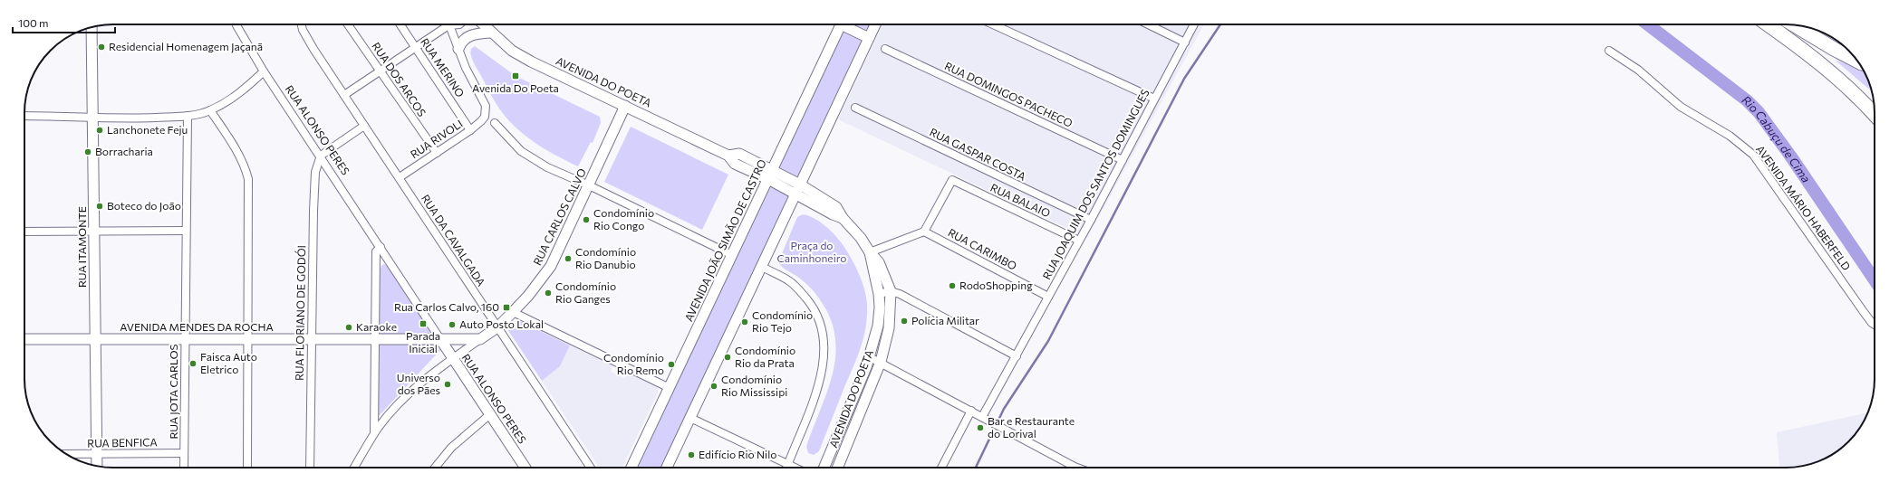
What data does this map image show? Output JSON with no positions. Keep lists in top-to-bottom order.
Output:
{
  "streets": {
    "main road": [
      "AVENIDA DO POETA",
      "RUA ALONSO PERES",
      "RUA CARLOS CALVO",
      "AVENIDA JOÃO SIMÃO DE CASTRO",
      "RUA ITAMONTE",
      "AVENIDA MENDES DA ROCHA"
    ],
    "street": [
      "RUA MERINO",
      "RUA DOS ARCOS",
      "RUA DOMINGOS PACHECO",
      "RUA RIVOLI",
      "RUA GASPAR COSTA",
      "RUA JOAQUIM DOS SANTOS DOMINGUES",
      "RUA BALAIO",
      "AVENIDA MÁRIO HABERFELD",
      "RUA DA CAVALGADA",
      "RUA CARIMBO",
      "RUA FLORIANO DE GODÓI",
      "RUA JOTA CARLOS",
      "RUA BENFICA"
    ]
  },
  "crossings": [
    ["RUA MERINO", "RUA RIVOLI"],
    ["RUA DOS ARCOS", "RUA RIVOLI"],
    ["AVENIDA DO POETA", "RUA CARLOS CALVO"],
    ["AVENIDA DO POETA", "AVENIDA JOÃO SIMÃO DE CASTRO"],
    ["RUA DOMINGOS PACHECO", "RUA JOAQUIM DOS SANTOS DOMINGUES"],
    ["RUA ALONSO PERES", "RUA CARLOS CALVO"],
    ["RUA ALONSO PERES", "RUA FLORIANO DE GODÓI"],
    ["RUA ALONSO PERES", "AVENIDA MENDES DA ROCHA"],
    ["RUA RIVOLI", "RUA DA CAVALGADA"],
    ["RUA GASPAR COSTA", "RUA JOAQUIM DOS SANTOS DOMINGUES"],
    ["RUA JOAQUIM DOS SANTOS DOMINGUES", "RUA BALAIO"],
    ["RUA JOAQUIM DOS SANTOS DOMINGUES", "RUA CARIMBO"],
    ["RUA BALAIO", "RUA CARIMBO"],
    ["RUA CARLOS CALVO", "RUA DA CAVALGADA"],
    ["RUA ITAMONTE", "AVENIDA MENDES DA ROCHA"],
    ["RUA ITAMONTE", "RUA BENFICA"],
    ["RUA FLORIANO DE GODÓI", "AVENIDA MENDES DA ROCHA"],
    ["AVENIDA MENDES DA ROCHA", "RUA JOTA CARLOS"],
    ["RUA JOTA CARLOS", "RUA BENFICA"]
  ],
  "water": ["Rio Cabuçu de Cima"],
  "parks": ["Praça do Caminhoneiro"],
  "places": {
    "other": [
      "Residencial Homenagem Jaçanã",
      "Lanchonete Feju",
      "Borracharia",
      "Boteco do João",
      "Condomínio Rio Congo",
      "Condomínio Rio Danubio",
      "RodoShopping",
      "Condomínio Rio Ganges",
      "Polícia Militar",
      "Condomínio Rio Tejo",
      "Auto Posto Lokal",
      "Karaoke",
      "Condomínio Rio da Prata",
      "Faisca Auto Eletrico",
      "Condomínio Rio Remo",
      "Universo dos Pães",
      "Condomínio Rio Mississipi",
      "Bar e Restaurante do Lorival",
      "Edifício Rio Nilo"
    ],
    "transit": ["Avenida Do Poeta", "Rua Carlos Calvo, 160", "Parada Inicial"]
  },
  "scale_bar": "100 m"
}
